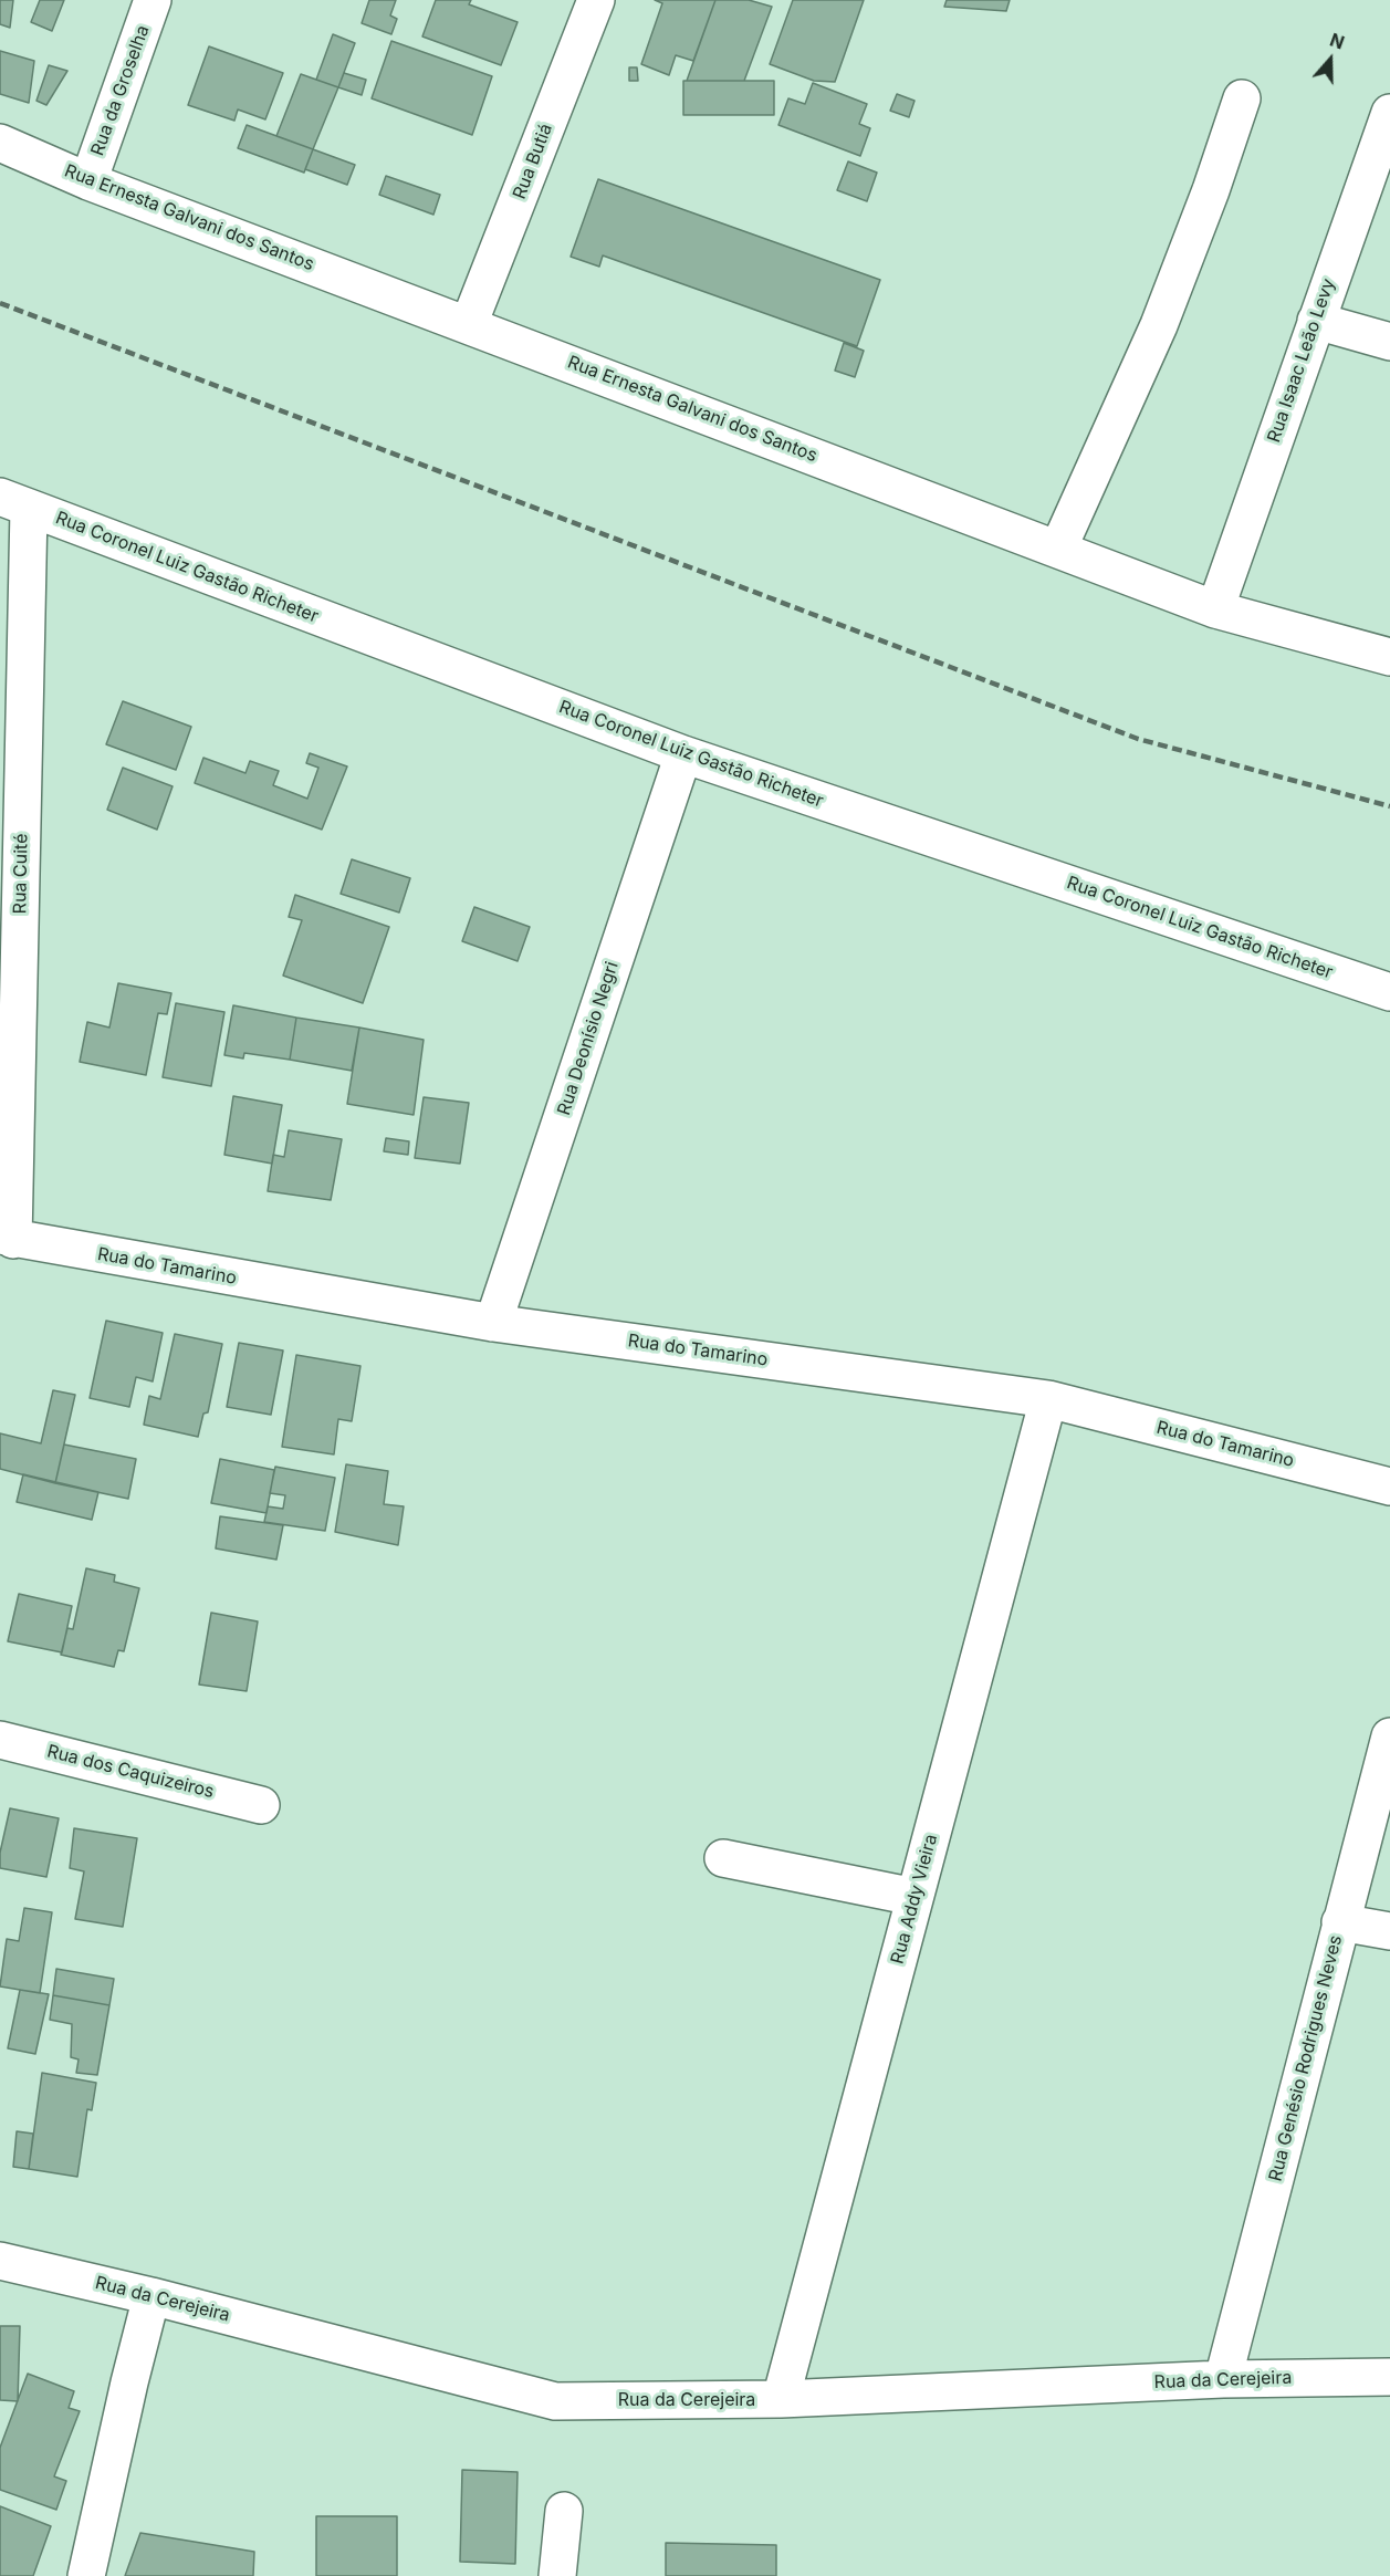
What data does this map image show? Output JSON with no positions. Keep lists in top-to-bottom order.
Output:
{
  "streets": {
    "street": [
      "Rua da Groselha",
      "Rua Butiá",
      "Rua Ernesta Galvani dos Santos",
      "Rua Isaac Leão Levy",
      "Rua Coronel Luiz Gastão Richeter",
      "Rua Cuité",
      "Rua Deonísio Negri",
      "Rua do Tamarino",
      "Rua dos Caquizeiros",
      "Rua Addy Vieira",
      "Rua Genésio Rodrigues Neves",
      "Rua da Cerejeira"
    ]
  },
  "crossings": [
    ["Rua da Groselha", "Rua Ernesta Galvani dos Santos"],
    ["Rua Butiá", "Rua Ernesta Galvani dos Santos"],
    ["Rua Ernesta Galvani dos Santos", "Rua Isaac Leão Levy"],
    ["Rua Coronel Luiz Gastão Richeter", "Rua Cuité"],
    ["Rua Coronel Luiz Gastão Richeter", "Rua Deonísio Negri"],
    ["Rua Cuité", "Rua do Tamarino"],
    ["Rua Deonísio Negri", "Rua do Tamarino"],
    ["Rua do Tamarino", "Rua Addy Vieira"],
    ["Rua Addy Vieira", "Rua da Cerejeira"],
    ["Rua Genésio Rodrigues Neves", "Rua da Cerejeira"]
  ],
  "north": "top"
}
